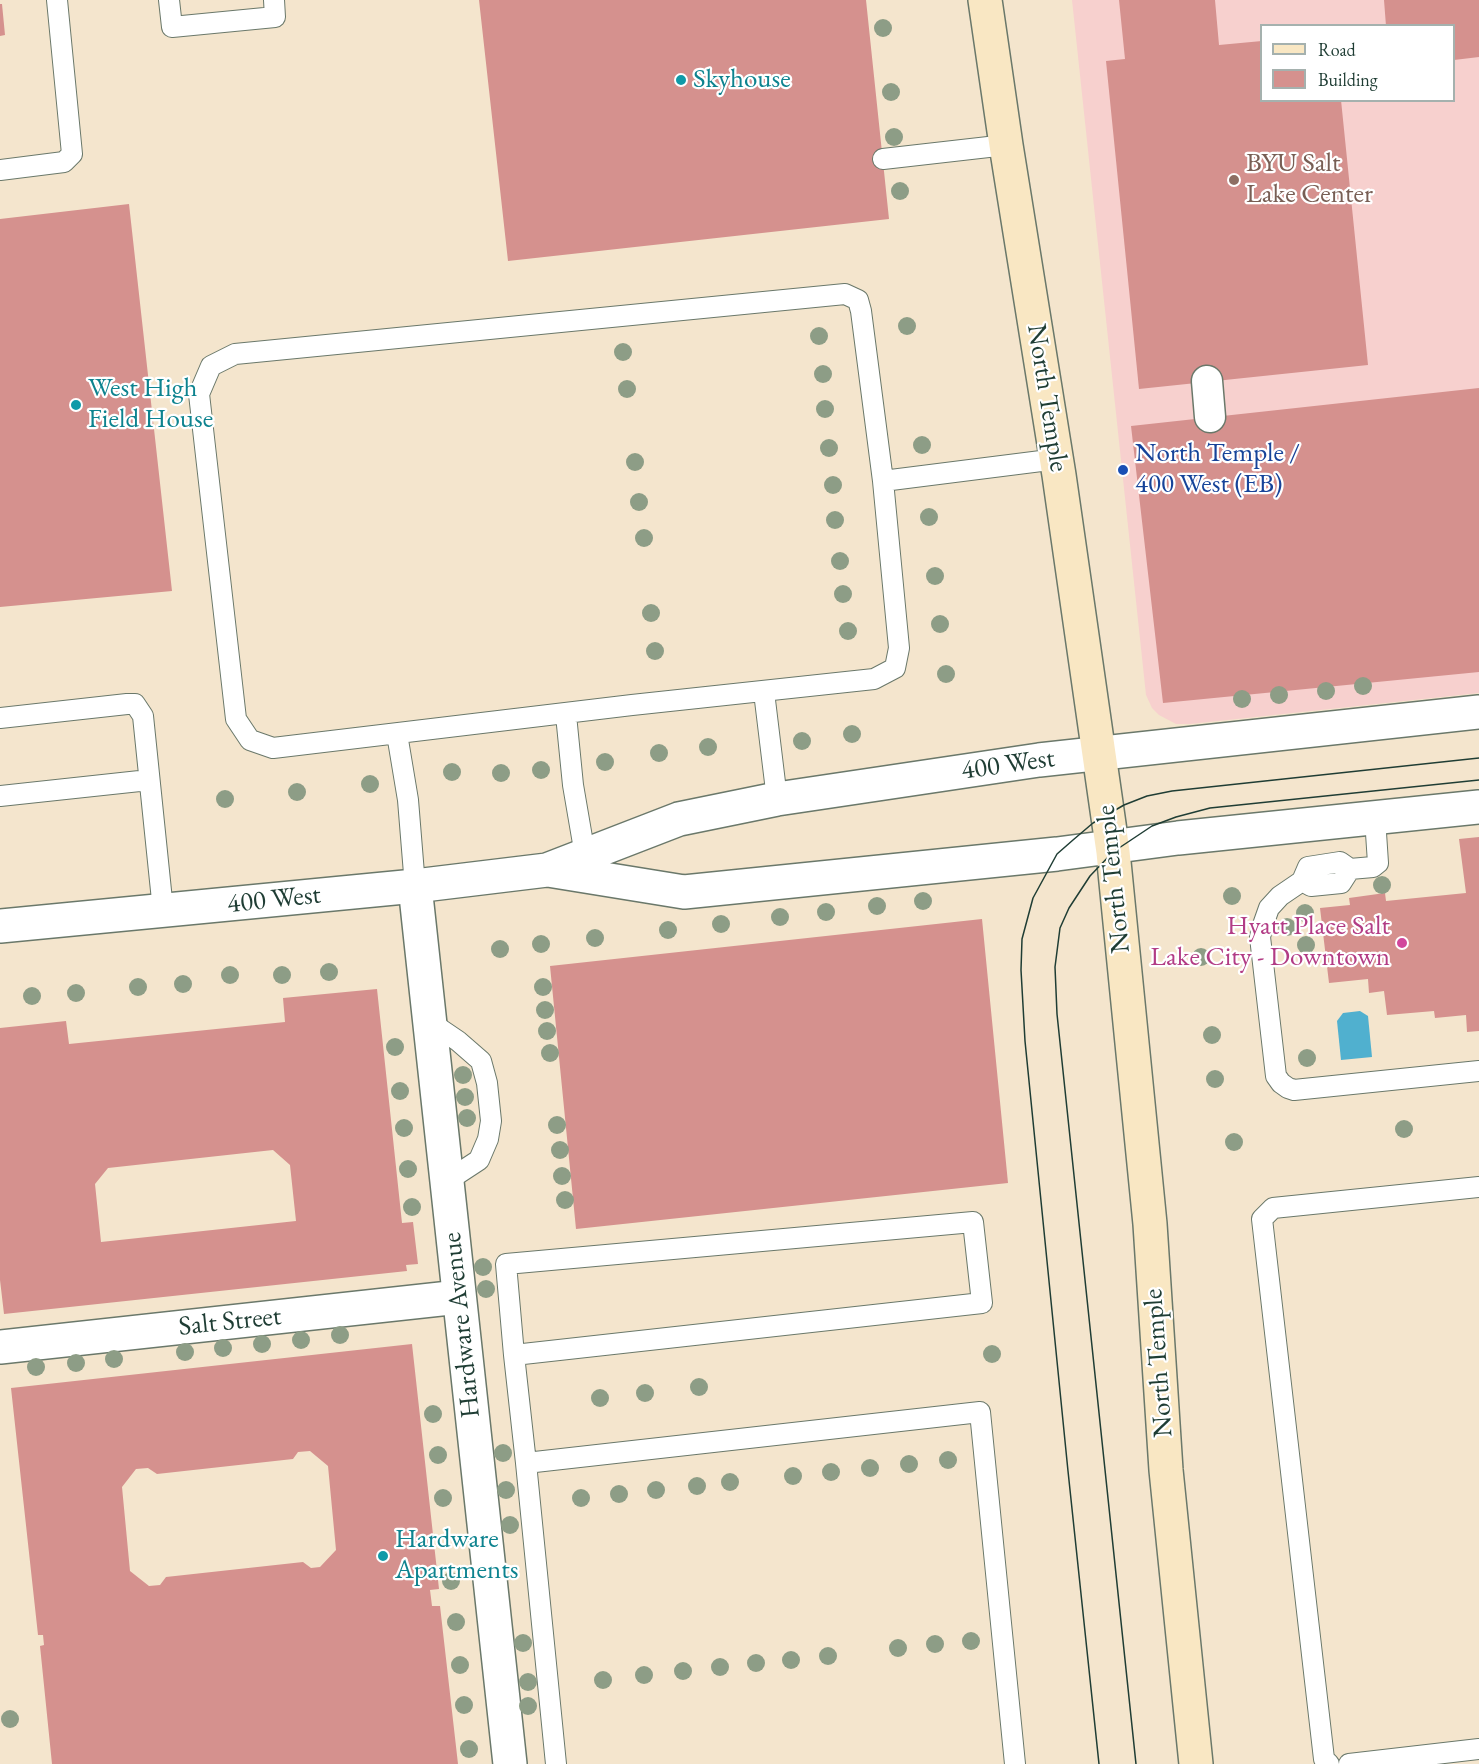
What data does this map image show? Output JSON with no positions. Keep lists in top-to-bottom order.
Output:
{
  "streets": {
    "main road": ["North Temple"],
    "street": ["400 West", "Salt Street", "Hardware Avenue"]
  },
  "crossings": [
    ["North Temple", "400 West"],
    ["400 West", "Hardware Avenue"],
    ["Salt Street", "Hardware Avenue"]
  ],
  "places": [
    "Skyhouse",
    "BYU Salt Lake Center",
    "West High Field House",
    "North Temple / 400 West (EB)",
    "Hyatt Place Salt Lake City - Downtown",
    "Hardware Apartments"
  ],
  "legend": ["Road", "Building"]
}
